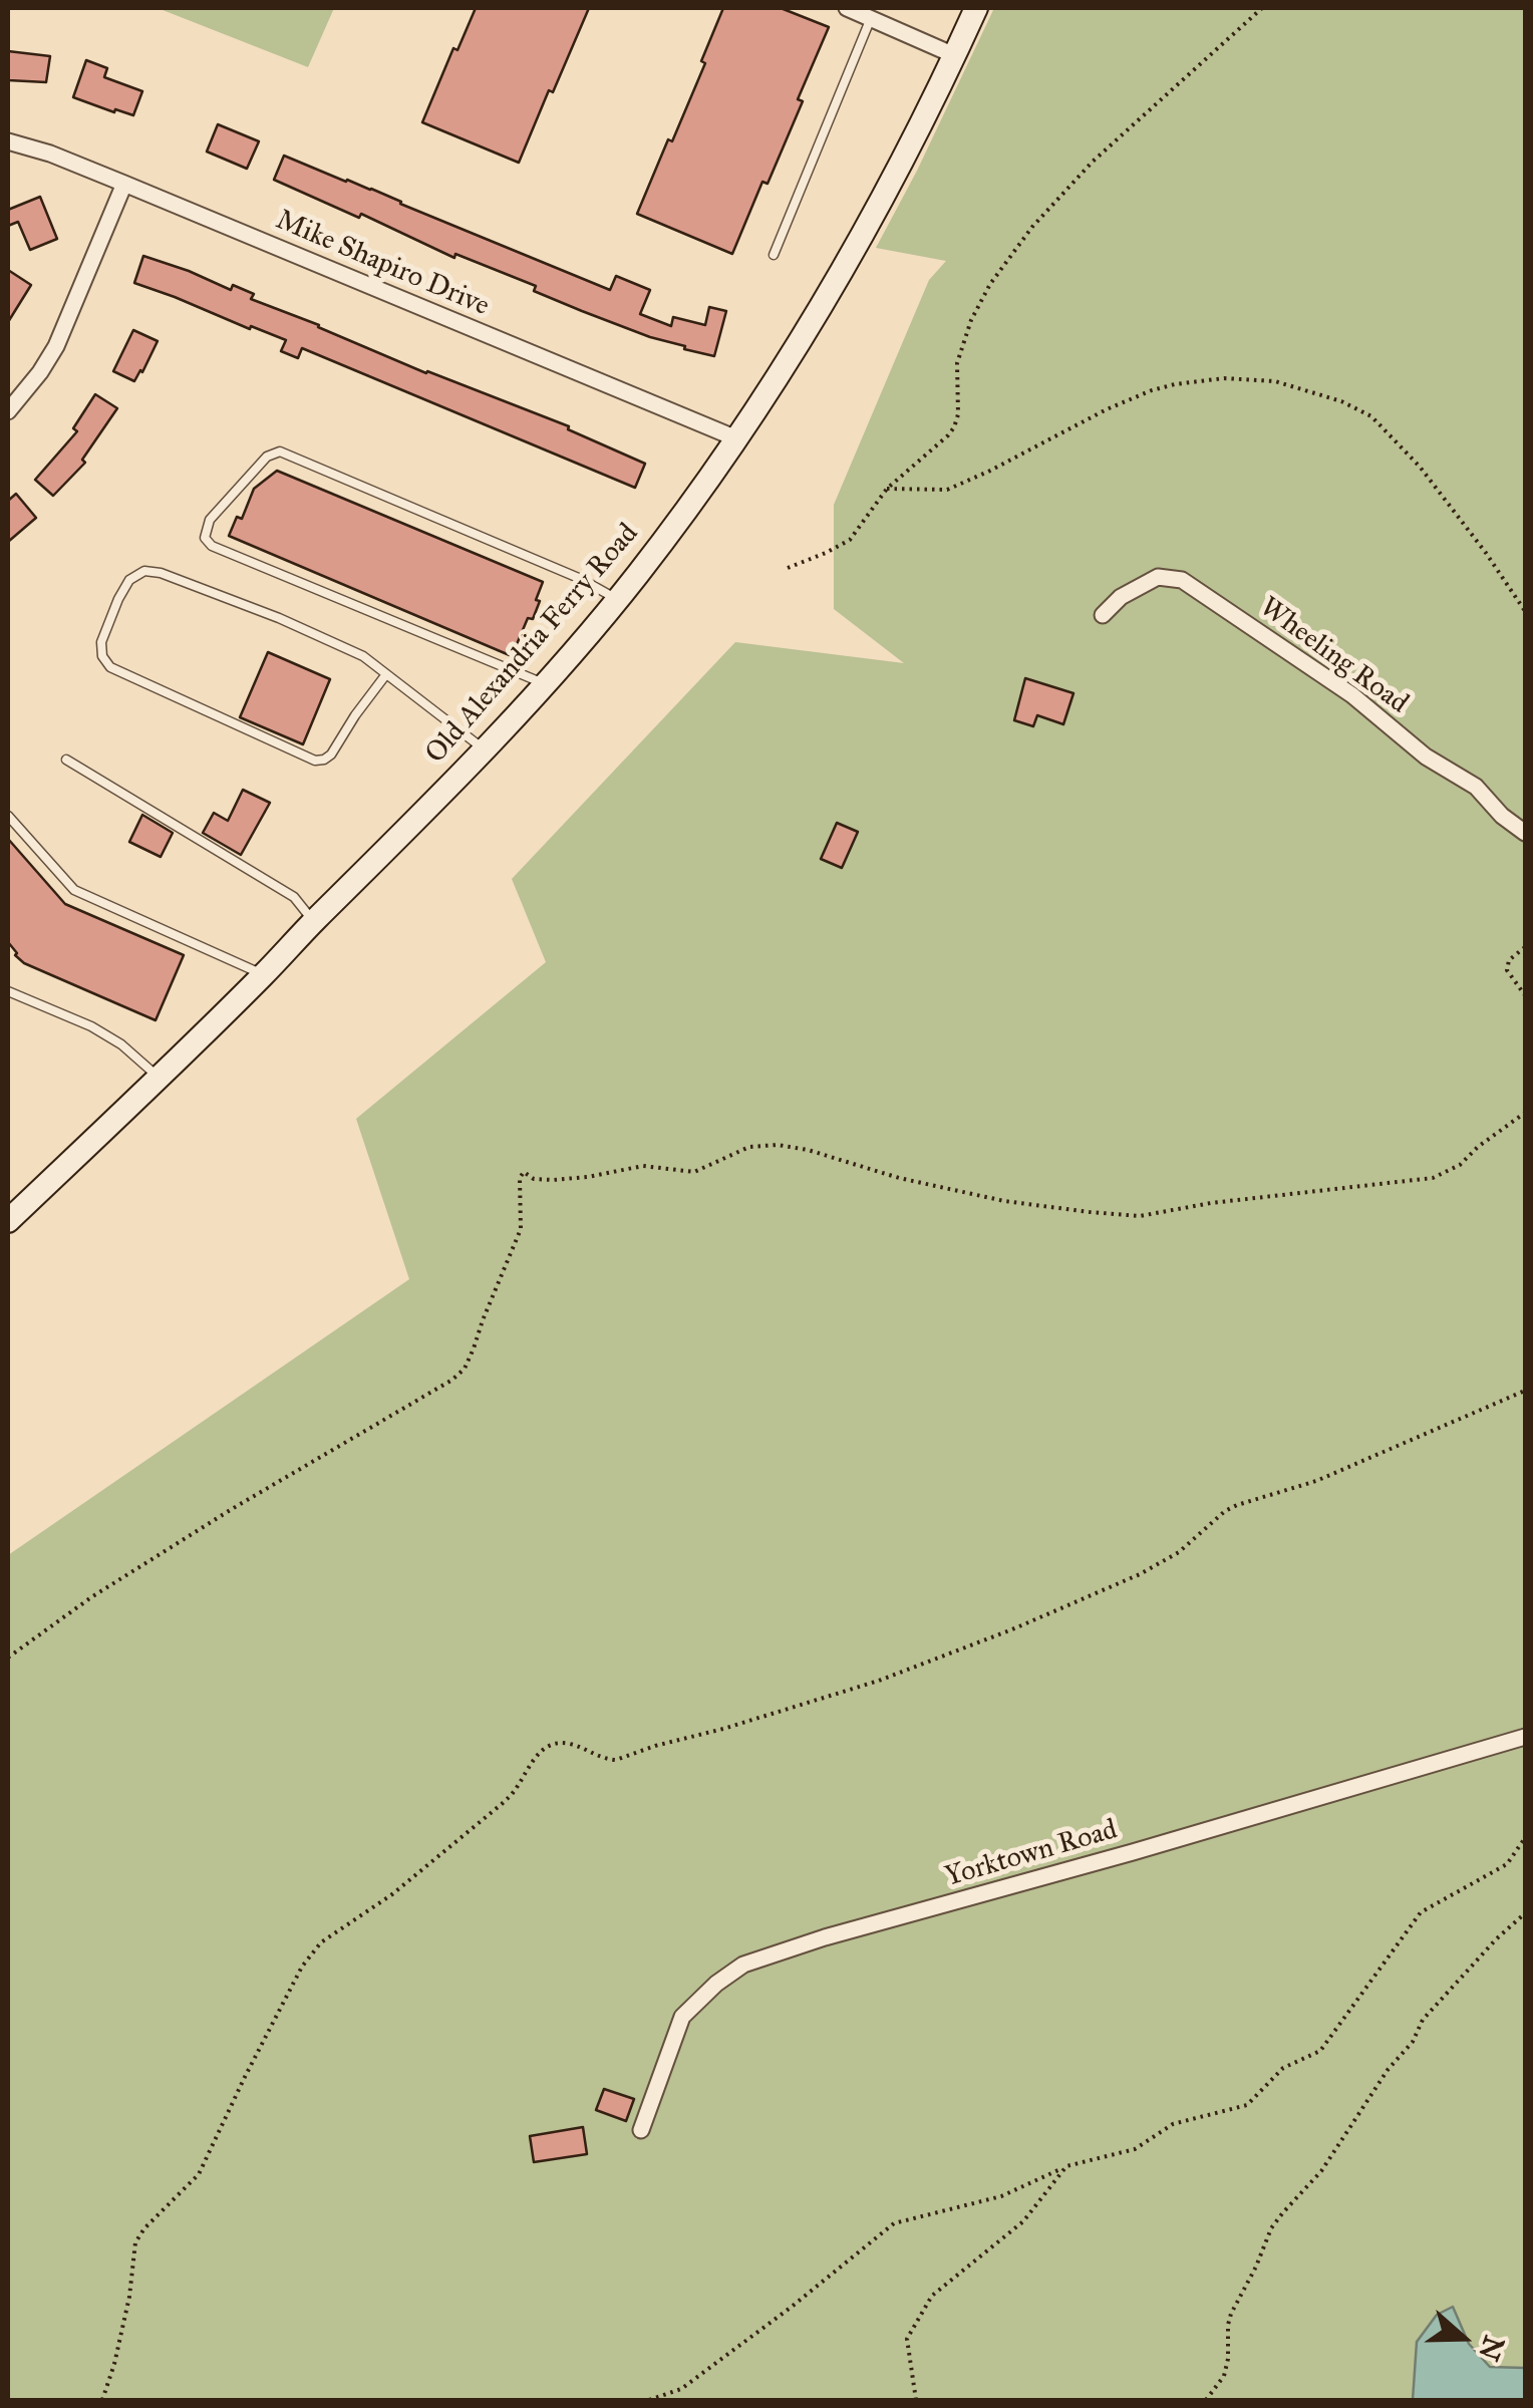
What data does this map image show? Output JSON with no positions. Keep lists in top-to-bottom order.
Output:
{
  "streets": {
    "main road": ["Old Alexandria Ferry Road"],
    "street": ["Mike Shapiro Drive", "Wheeling Road", "Yorktown Road"]
  },
  "crossings": [
    ["Mike Shapiro Drive", "Old Alexandria Ferry Road"]
  ],
  "north": "right"
}
